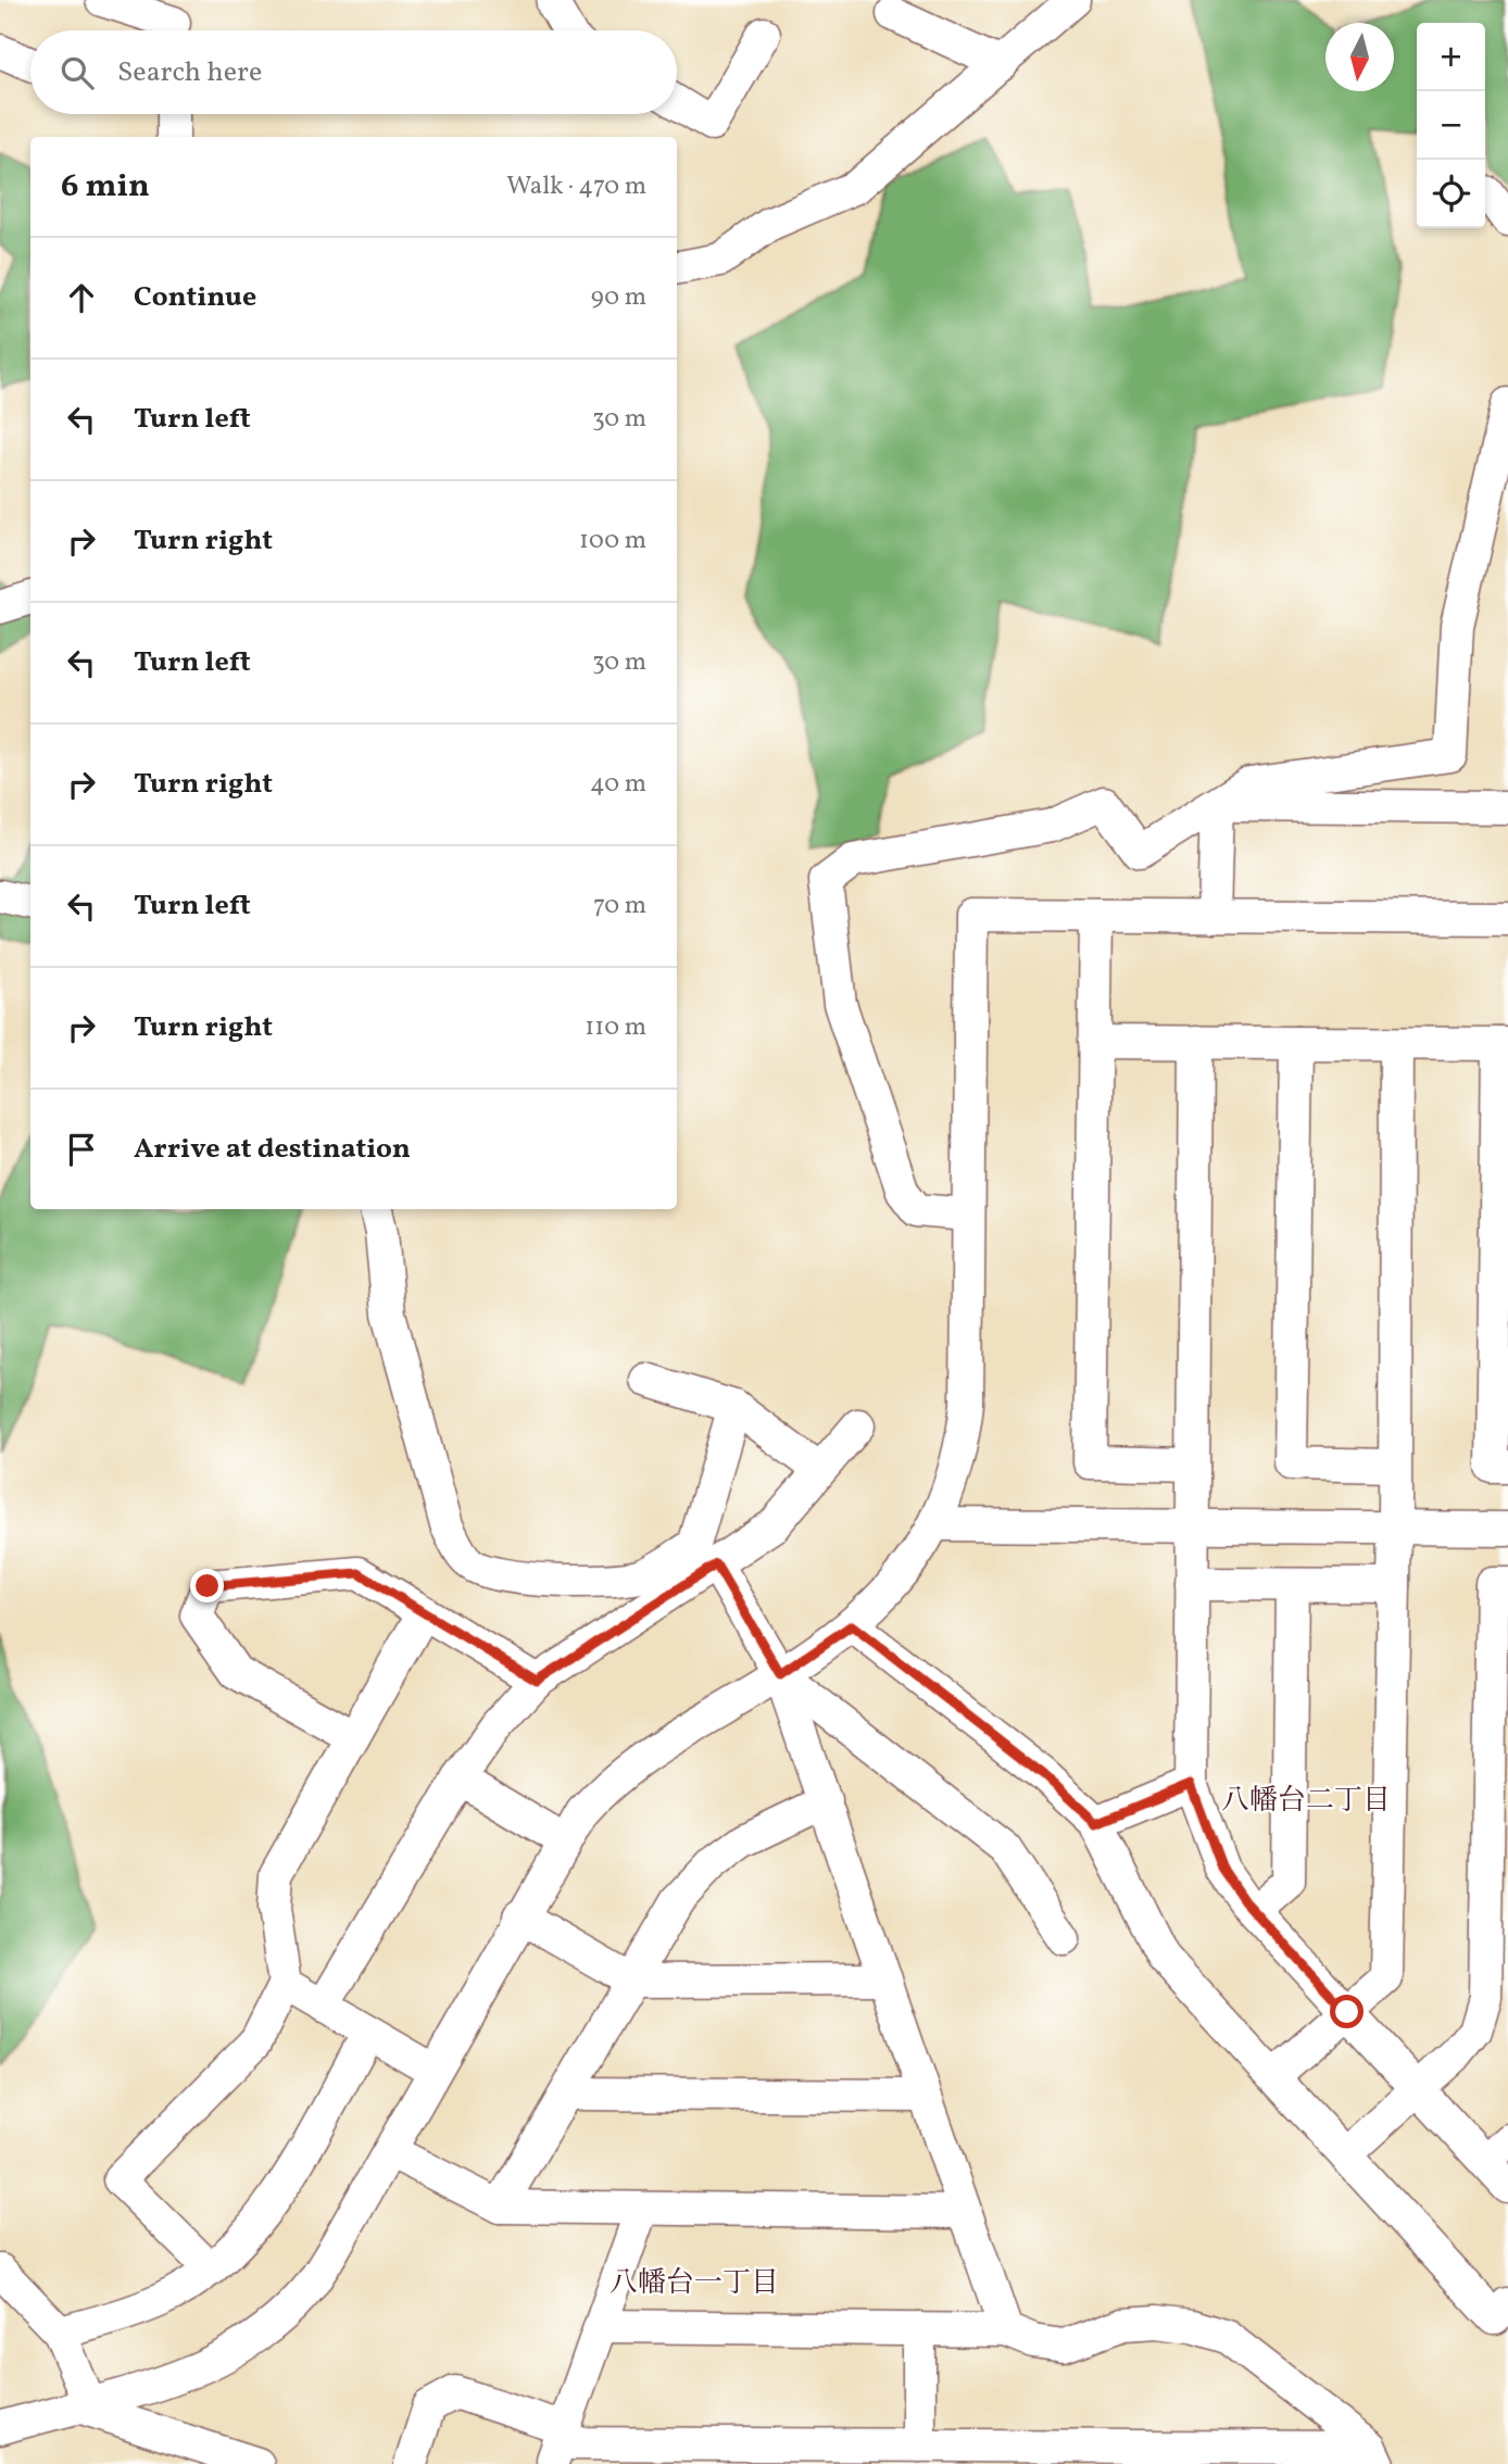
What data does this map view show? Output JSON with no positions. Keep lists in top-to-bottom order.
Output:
{
  "districts": ["八幡台二丁目", "八幡台一丁目"],
  "north": "bottom",
  "page": {
    "map_buttons": ["+", "−"],
    "search": "Search here",
    "heading": ["6 min", "Walk · 470 m"],
    "list": [
      ["Continue", "90 m"],
      ["Turn left", "30 m"],
      ["Turn right", "100 m"],
      ["Turn left", "30 m"],
      ["Turn right", "40 m"],
      ["Turn left", "70 m"],
      ["Turn right", "110 m"],
      "Arrive at destination"
    ]
  }
}
